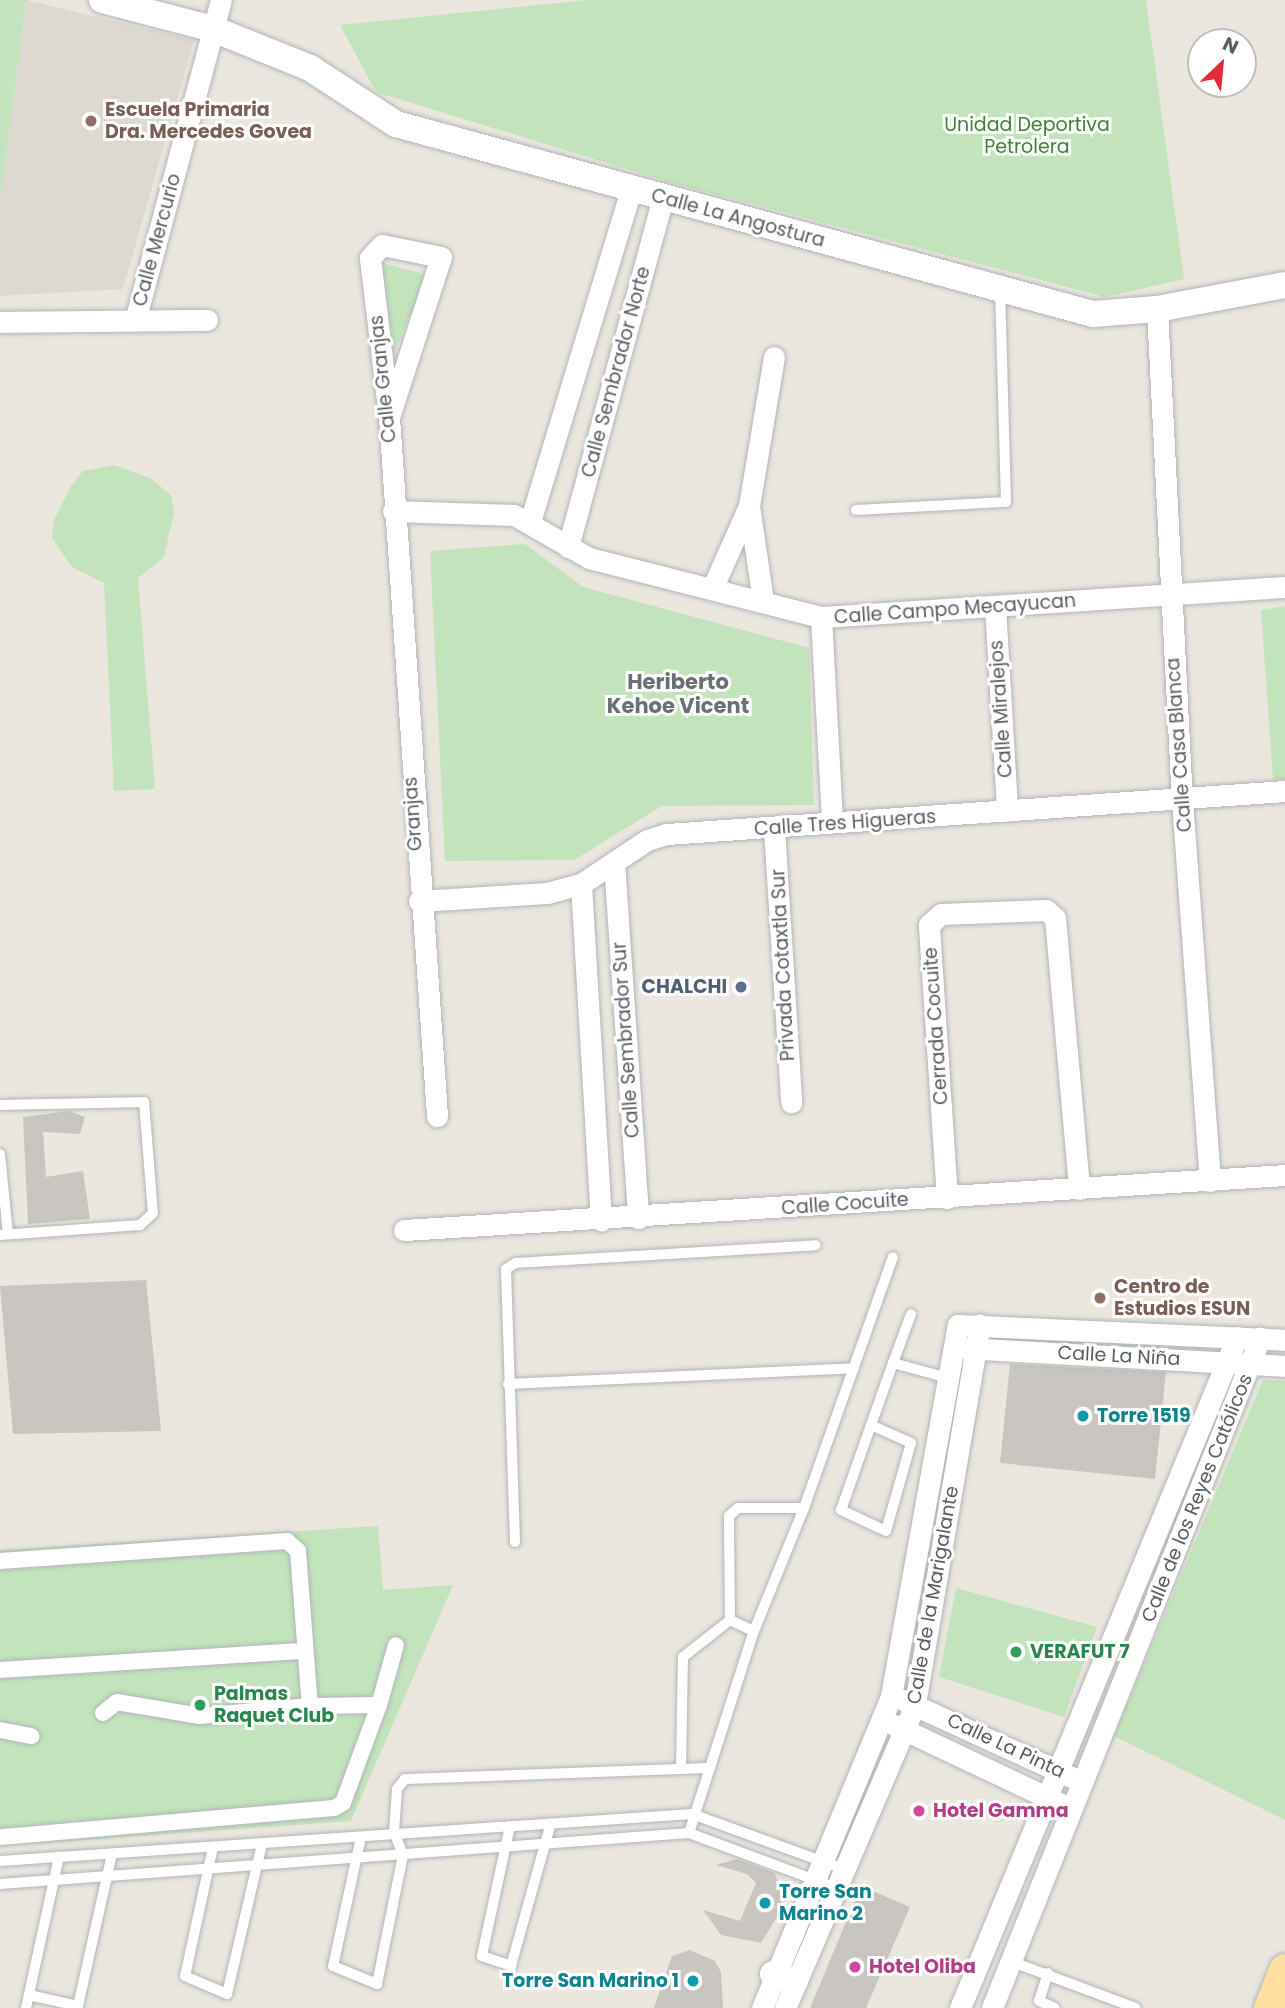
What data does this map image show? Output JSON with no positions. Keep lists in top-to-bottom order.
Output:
{
  "streets": {
    "street": [
      "Calle La Angostura",
      "Calle Mercurio",
      "Calle Sembrador Norte",
      "Calle Granjas",
      "Calle Campo Mecayucan",
      "Calle Miralejos",
      "Calle Casa Blanca",
      "Granjas",
      "Calle Tres Higueras",
      "Privada Cotaxtla Sur",
      "Cerrada Cocuite",
      "Calle Sembrador Sur",
      "Calle Cocuite",
      "Calle La Niña",
      "Calle de los Reyes Católicos",
      "Calle de la Marigalante",
      "Calle La Pinta"
    ]
  },
  "crossings": [
    ["Calle La Angostura", "Calle Mercurio"],
    ["Calle La Angostura", "Calle Sembrador Norte"],
    ["Calle La Angostura", "Calle Casa Blanca"],
    ["Calle Sembrador Norte", "Calle Campo Mecayucan"],
    ["Calle Granjas", "Calle Campo Mecayucan"],
    ["Calle Granjas", "Granjas"],
    ["Calle Campo Mecayucan", "Calle Miralejos"],
    ["Calle Campo Mecayucan", "Calle Casa Blanca"],
    ["Calle Campo Mecayucan", "Granjas"],
    ["Calle Miralejos", "Calle Tres Higueras"],
    ["Calle Casa Blanca", "Calle Tres Higueras"],
    ["Calle Casa Blanca", "Calle Cocuite"],
    ["Granjas", "Calle Tres Higueras"],
    ["Calle Tres Higueras", "Privada Cotaxtla Sur"],
    ["Calle Tres Higueras", "Calle Sembrador Sur"],
    ["Cerrada Cocuite", "Calle Cocuite"],
    ["Calle Sembrador Sur", "Calle Cocuite"],
    ["Calle La Niña", "Calle de los Reyes Católicos"],
    ["Calle La Niña", "Calle de la Marigalante"],
    ["Calle de los Reyes Católicos", "Calle La Pinta"],
    ["Calle de la Marigalante", "Calle La Pinta"]
  ],
  "districts": ["Heriberto Kehoe Vicent"],
  "parks": ["Unidad Deportiva Petrolera"],
  "places": [
    "Escuela Primaria Dra. Mercedes Govea",
    "CHALCHI",
    "Centro de Estudios ESUN",
    "Torre 1519",
    "VERAFUT 7",
    "Palmas Raquet Club",
    "Hotel Gamma",
    "Torre San Marino 2",
    "Hotel Oliba",
    "Torre San Marino 1"
  ],
  "north": "top right"
}
